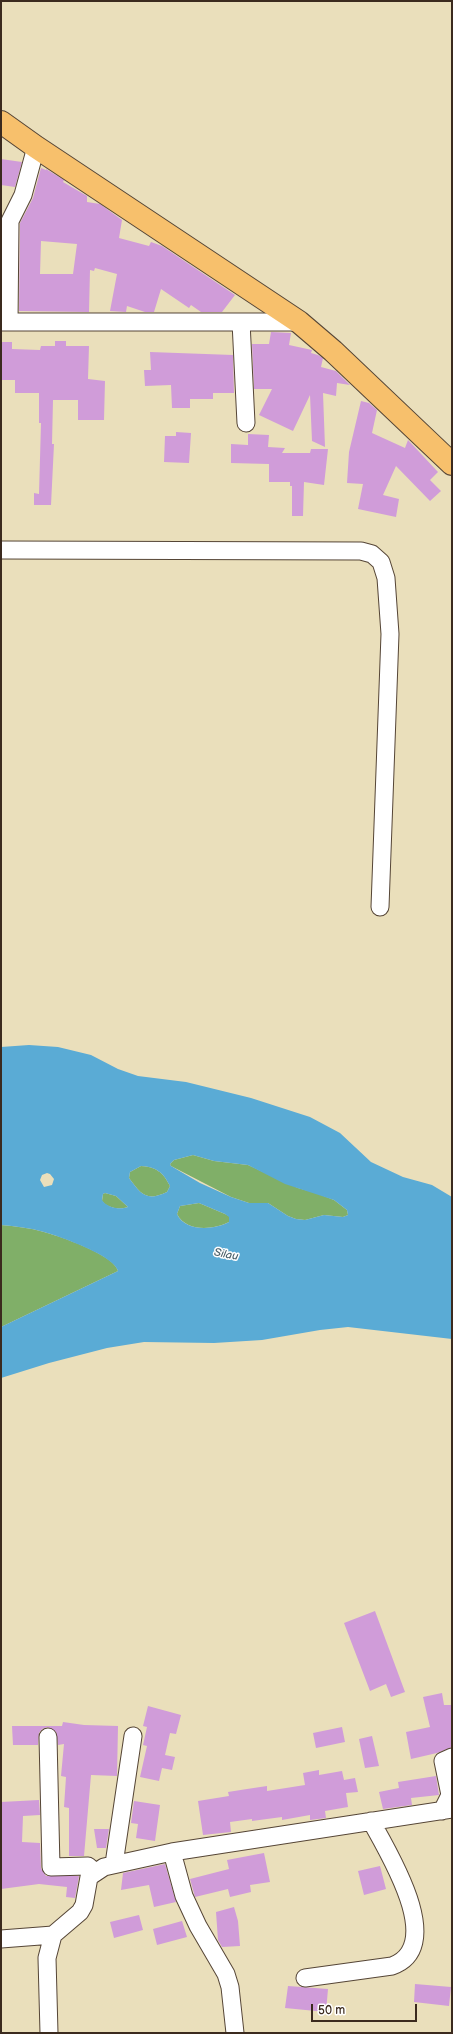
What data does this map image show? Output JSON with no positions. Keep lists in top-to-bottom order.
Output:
{
  "water": ["Silau"],
  "scale_bar": "50 m"
}
